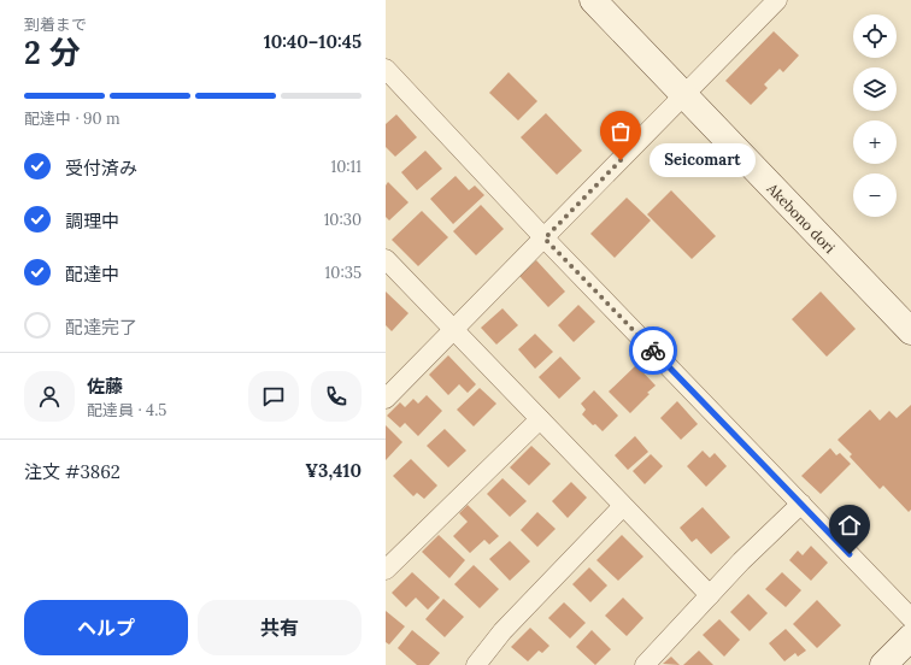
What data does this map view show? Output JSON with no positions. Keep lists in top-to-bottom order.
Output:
{
  "streets": {
    "street": ["Akebono dori"]
  },
  "places": ["Seicomart"],
  "page": {
    "heading": ["2 分", "到着まで", "10:40–10:45"],
    "panel": [
      "佐藤",
      "配達員 · 4.5",
      "注文 #3862",
      "¥3,410"
    ],
    "map_buttons": ["+", "−"],
    "bar": "配達中 · 90 m",
    "list": [
      ["受付済み", "10:11"],
      ["調理中", "10:30"],
      ["配達中", "10:35"],
      "配達完了"
    ],
    "bubble": "Seicomart",
    "buttons": ["ヘルプ", "共有"]
  }
}
